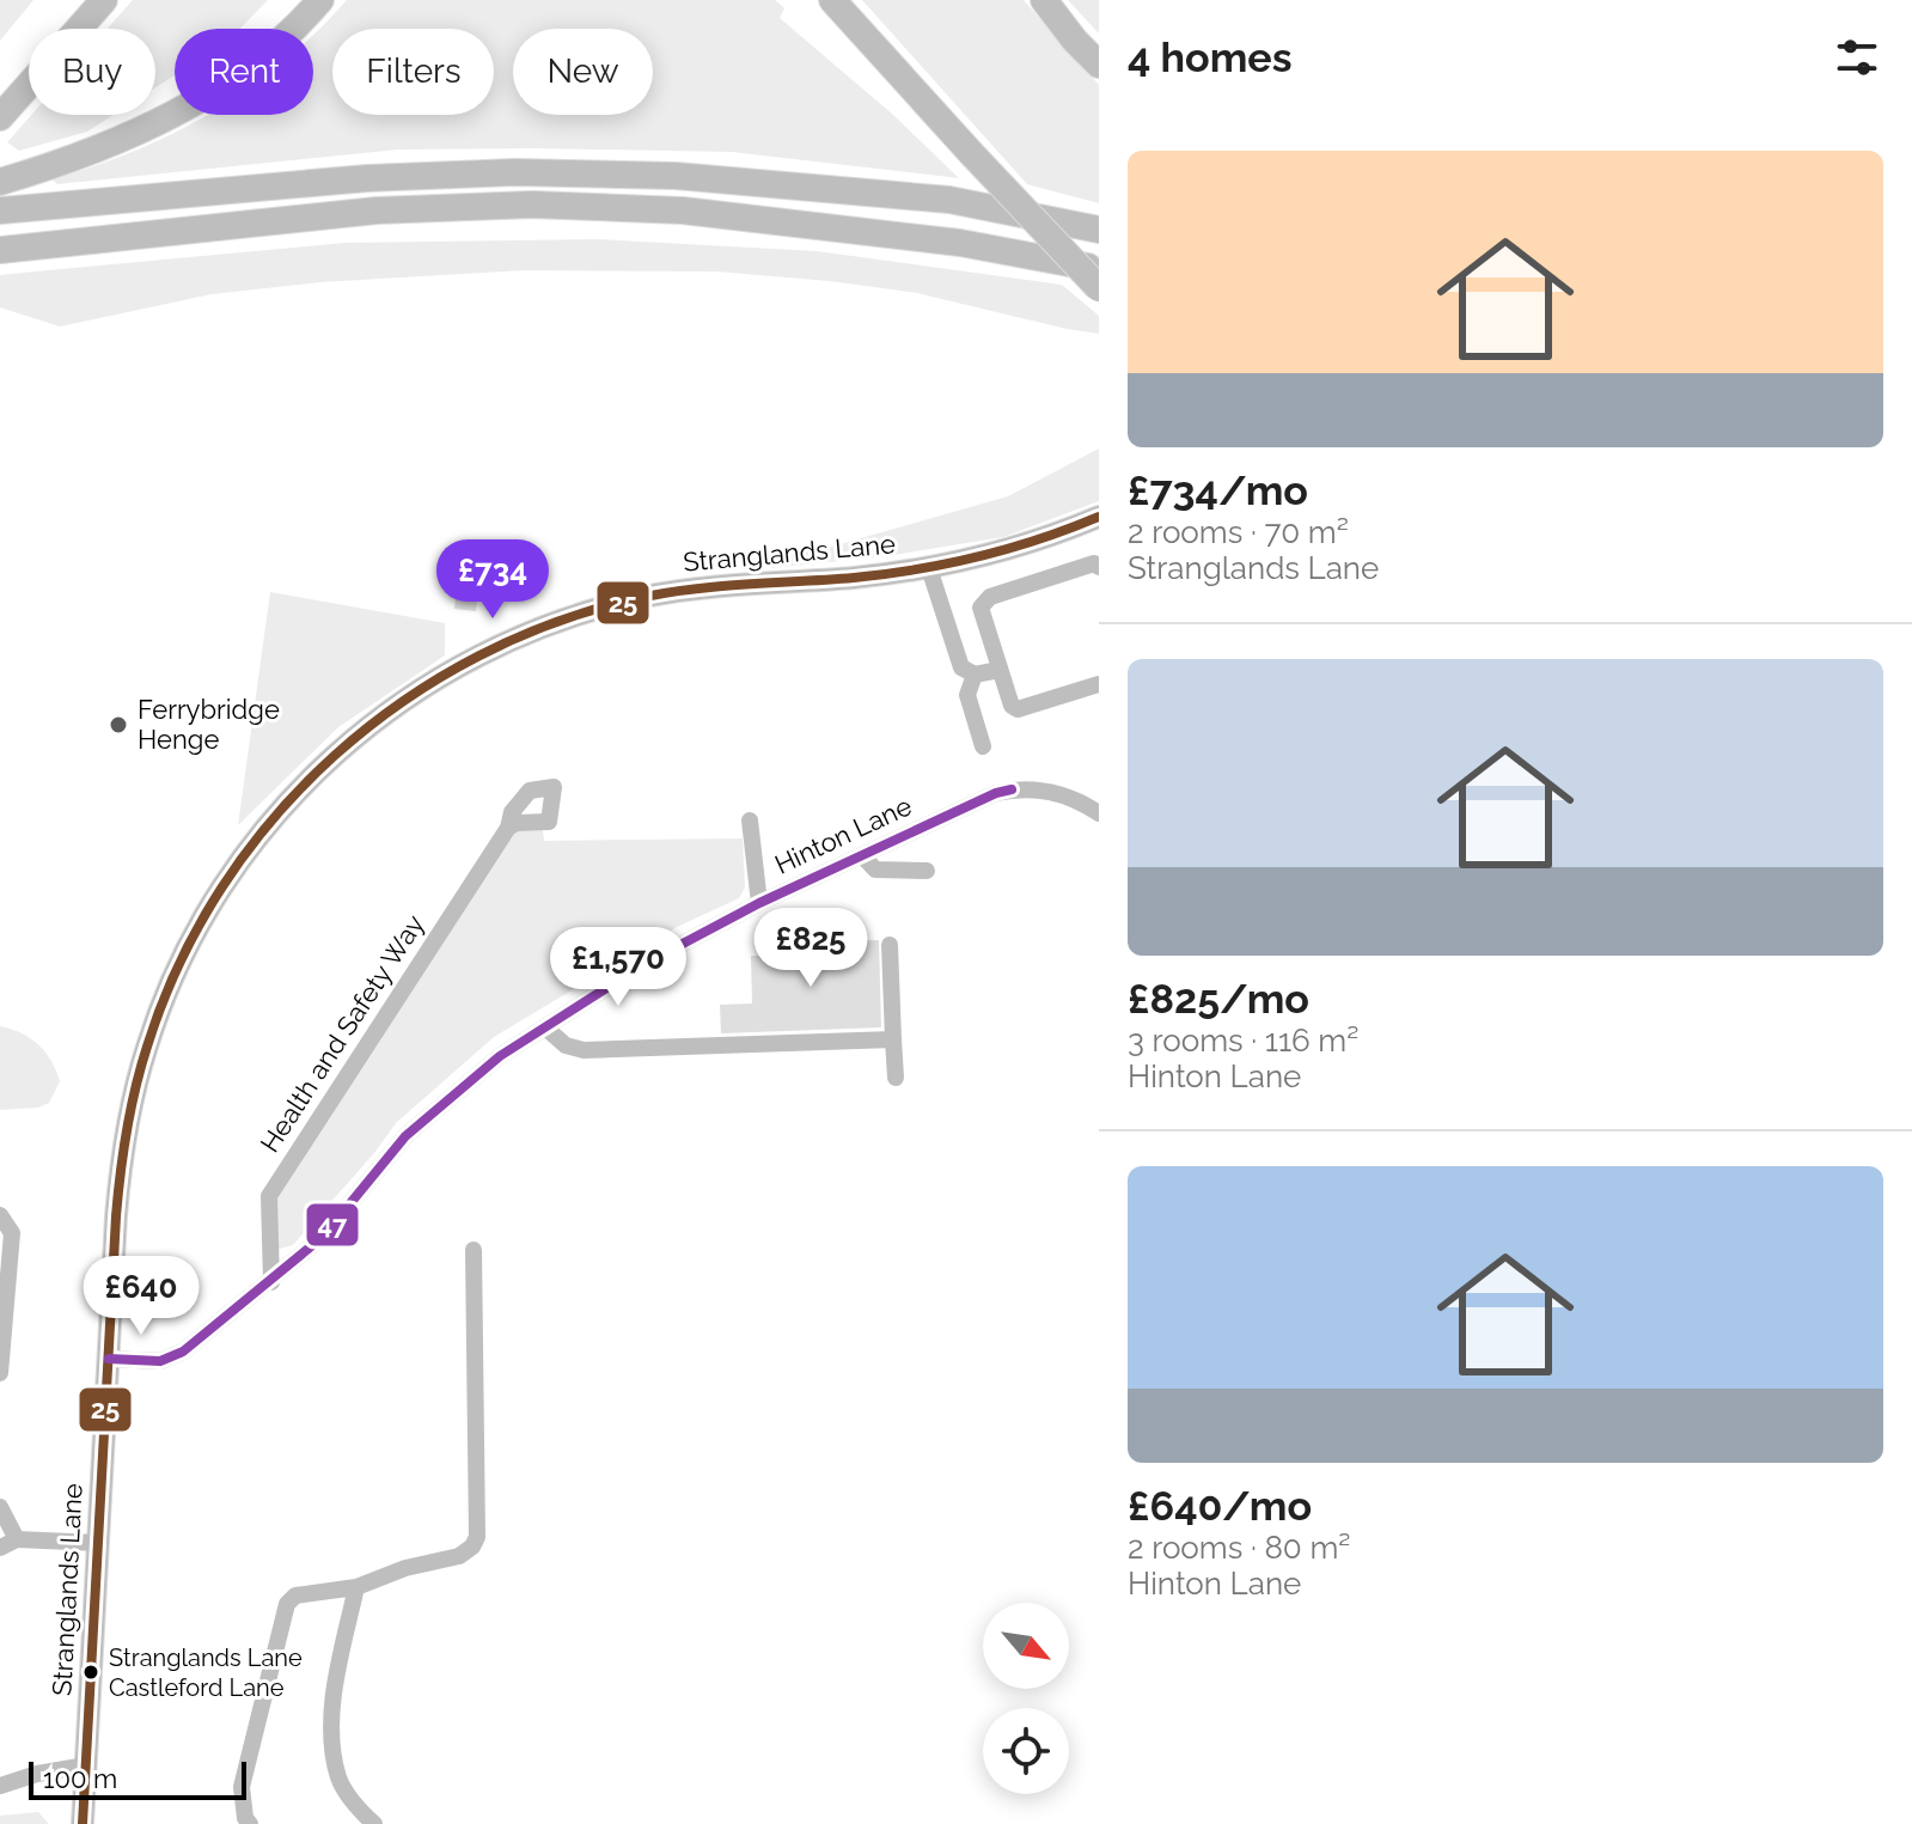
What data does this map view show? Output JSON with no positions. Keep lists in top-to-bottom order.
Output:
{
  "streets": {
    "main road": ["Stranglands Lane"],
    "street": ["Hinton Lane", "Health and Safety Way"]
  },
  "crossings": [
    ["Stranglands Lane", "Hinton Lane"],
    ["Hinton Lane", "Health and Safety Way"]
  ],
  "places": ["Ferrybridge Henge", "Stranglands Lane Castleford Lane"],
  "lines": ["transit line 25", "transit line 47"],
  "scale_bar": "100 m",
  "north": "bottom right",
  "page": {
    "heading": "4 homes",
    "chip": [
      "Buy",
      "Rent",
      "Filters",
      "New"
    ],
    "list": [
      {
        "name": "£734/mo",
        "note": "2 rooms · 70 m² · Stranglands Lane"
      },
      {
        "name": "£825/mo",
        "note": "3 rooms · 116 m² · Hinton Lane"
      },
      {
        "name": "£640/mo",
        "note": "2 rooms · 80 m² · Hinton Lane"
      }
    ],
    "price": [
      "£734",
      "£825",
      "£1,570",
      "£640"
    ],
    "scale": "100 m"
  }
}
